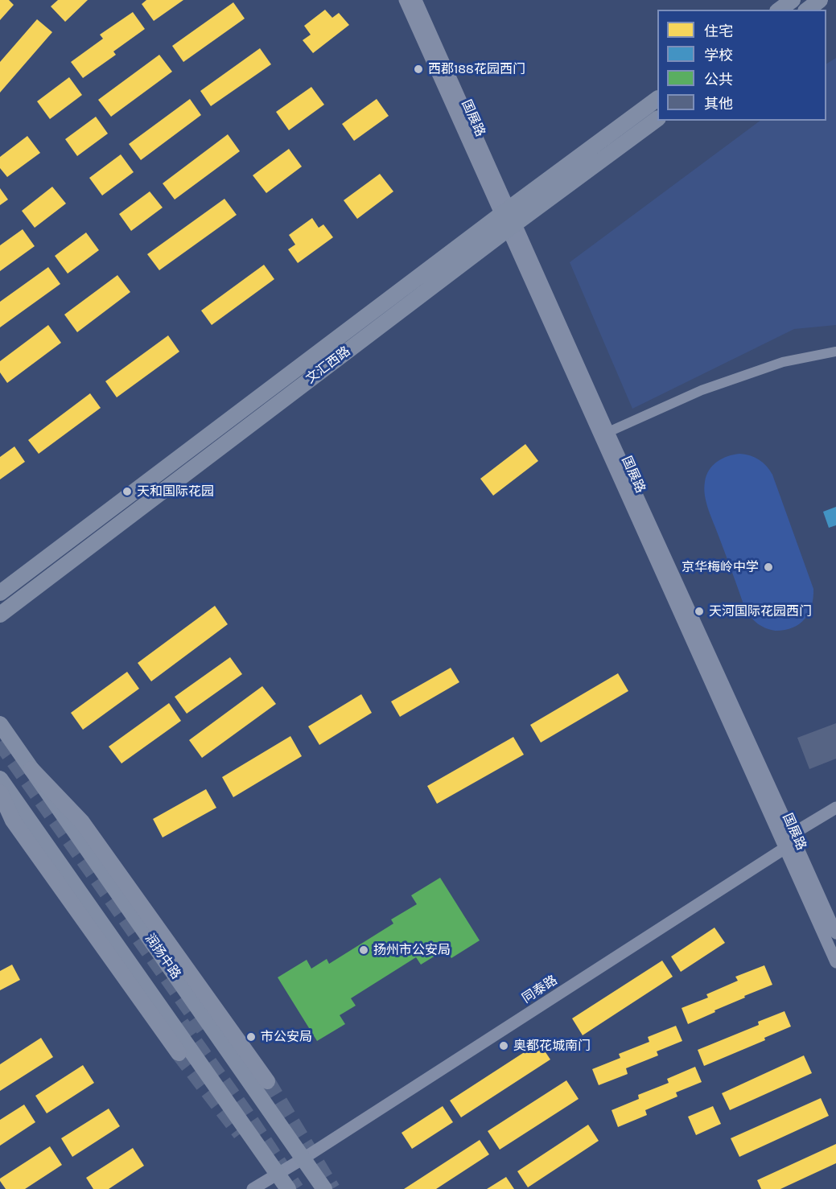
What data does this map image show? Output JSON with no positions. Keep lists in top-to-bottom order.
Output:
{
  "streets": {
    "main road": ["文汇西路", "润扬中路"],
    "street": ["国展路", "同泰路"]
  },
  "crossings": [
    ["国展路", "文汇西路"],
    ["国展路", "同泰路"],
    ["润扬中路", "同泰路"]
  ],
  "places": [
    "西郡188花园西门",
    "天和国际花园",
    "京华梅岭中学",
    "天河国际花园西门",
    "扬州市公安局",
    "市公安局",
    "奥都花城南门"
  ],
  "legend": [
    "住宅",
    "学校",
    "公共",
    "其他"
  ]
}
